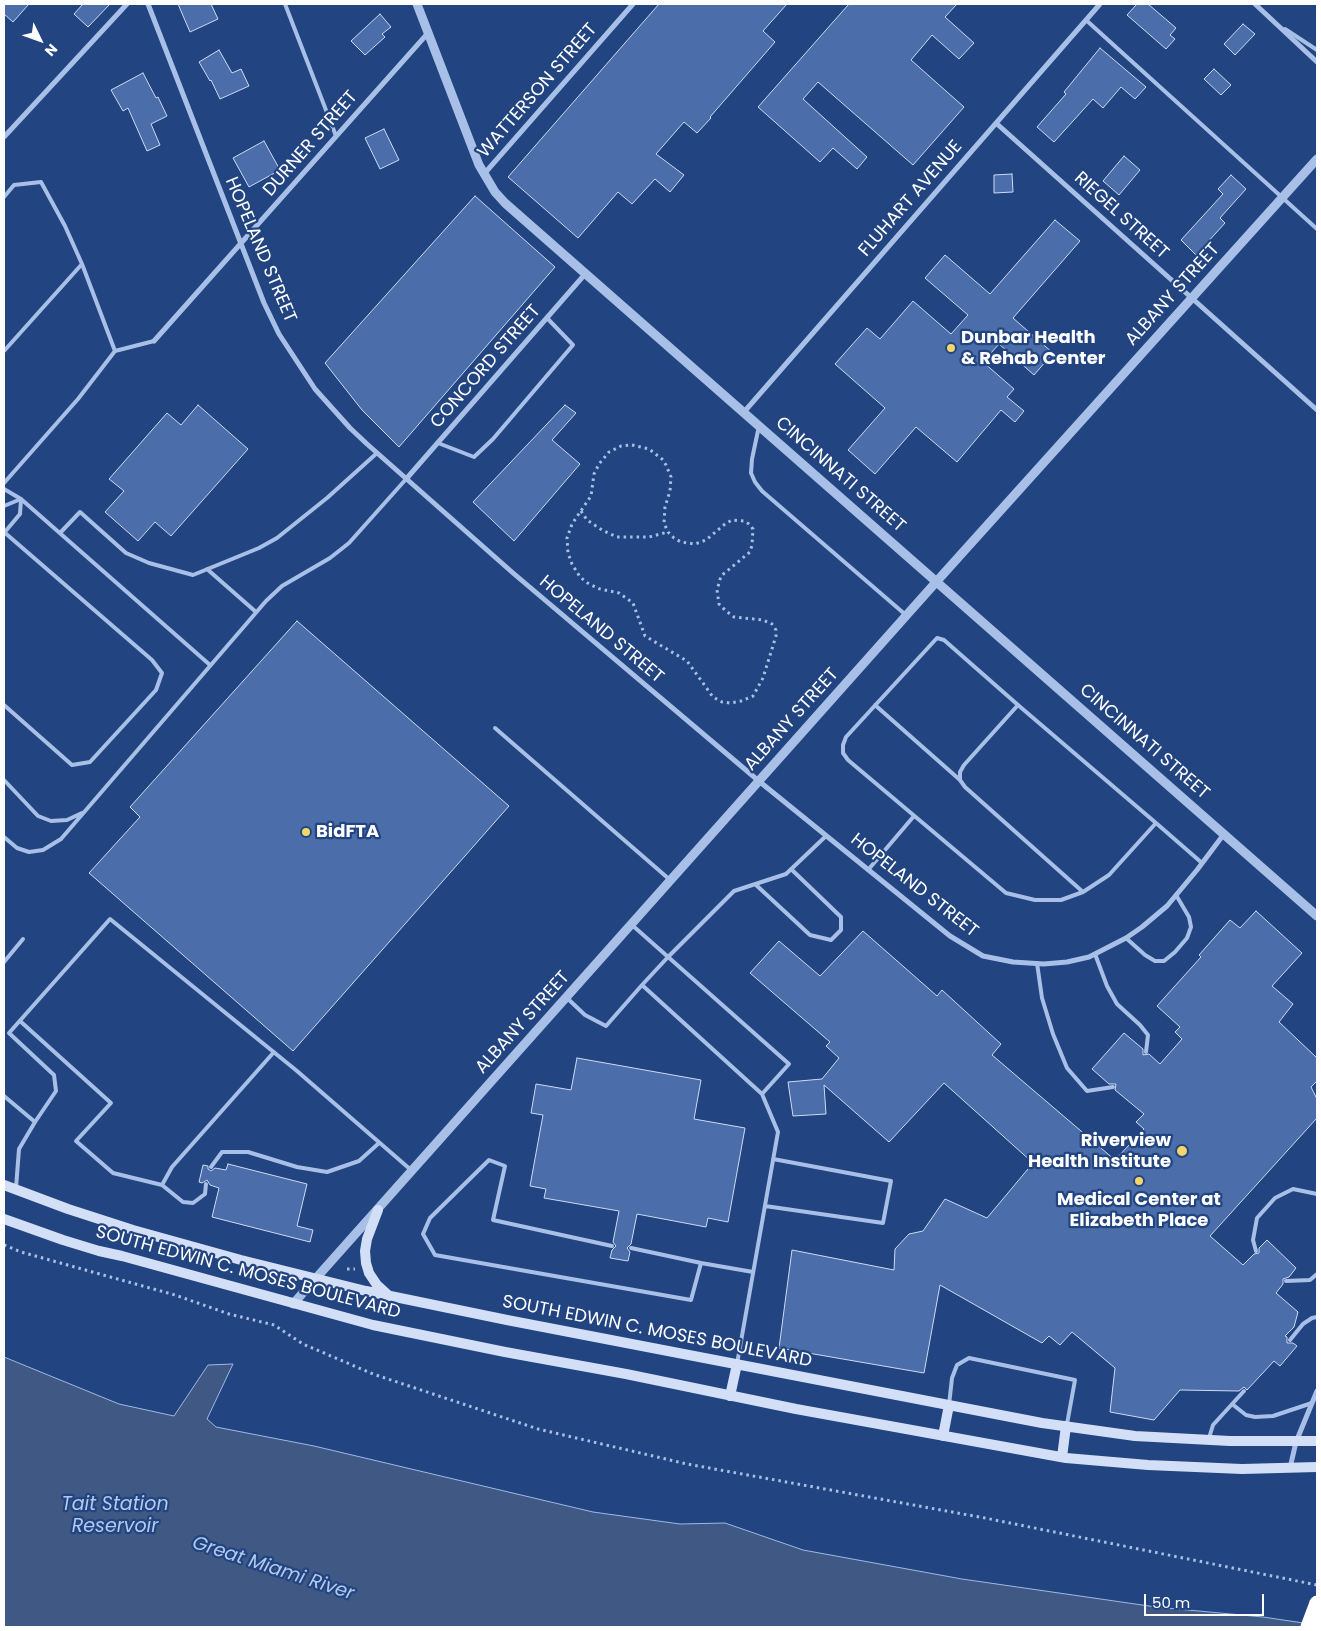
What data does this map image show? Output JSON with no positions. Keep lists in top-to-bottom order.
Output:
{
  "streets": {
    "main road": ["SOUTH EDWIN C. MOSES BOULEVARD"],
    "street": [
      "WATTERSON STREET",
      "DURNER STREET",
      "FLUHART AVENUE",
      "RIEGEL STREET",
      "HOPELAND STREET",
      "ALBANY STREET",
      "CONCORD STREET",
      "CINCINNATI STREET"
    ]
  },
  "crossings": [
    ["WATTERSON STREET", "CINCINNATI STREET"],
    ["DURNER STREET", "HOPELAND STREET"],
    ["DURNER STREET", "CINCINNATI STREET"],
    ["FLUHART AVENUE", "RIEGEL STREET"],
    ["FLUHART AVENUE", "CINCINNATI STREET"],
    ["RIEGEL STREET", "ALBANY STREET"],
    ["HOPELAND STREET", "ALBANY STREET"],
    ["HOPELAND STREET", "CONCORD STREET"],
    ["HOPELAND STREET", "CINCINNATI STREET"],
    ["ALBANY STREET", "CINCINNATI STREET"],
    ["ALBANY STREET", "SOUTH EDWIN C. MOSES BOULEVARD"],
    ["CONCORD STREET", "CINCINNATI STREET"]
  ],
  "water": ["Tait Station Reservoir", "Great Miami River"],
  "places": [
    "Dunbar Health & Rehab Center",
    "BidFTA",
    "Riverview Health Institute",
    "Medical Center at Elizabeth Place"
  ],
  "scale_bar": "50 m",
  "north": "bottom right"
}
